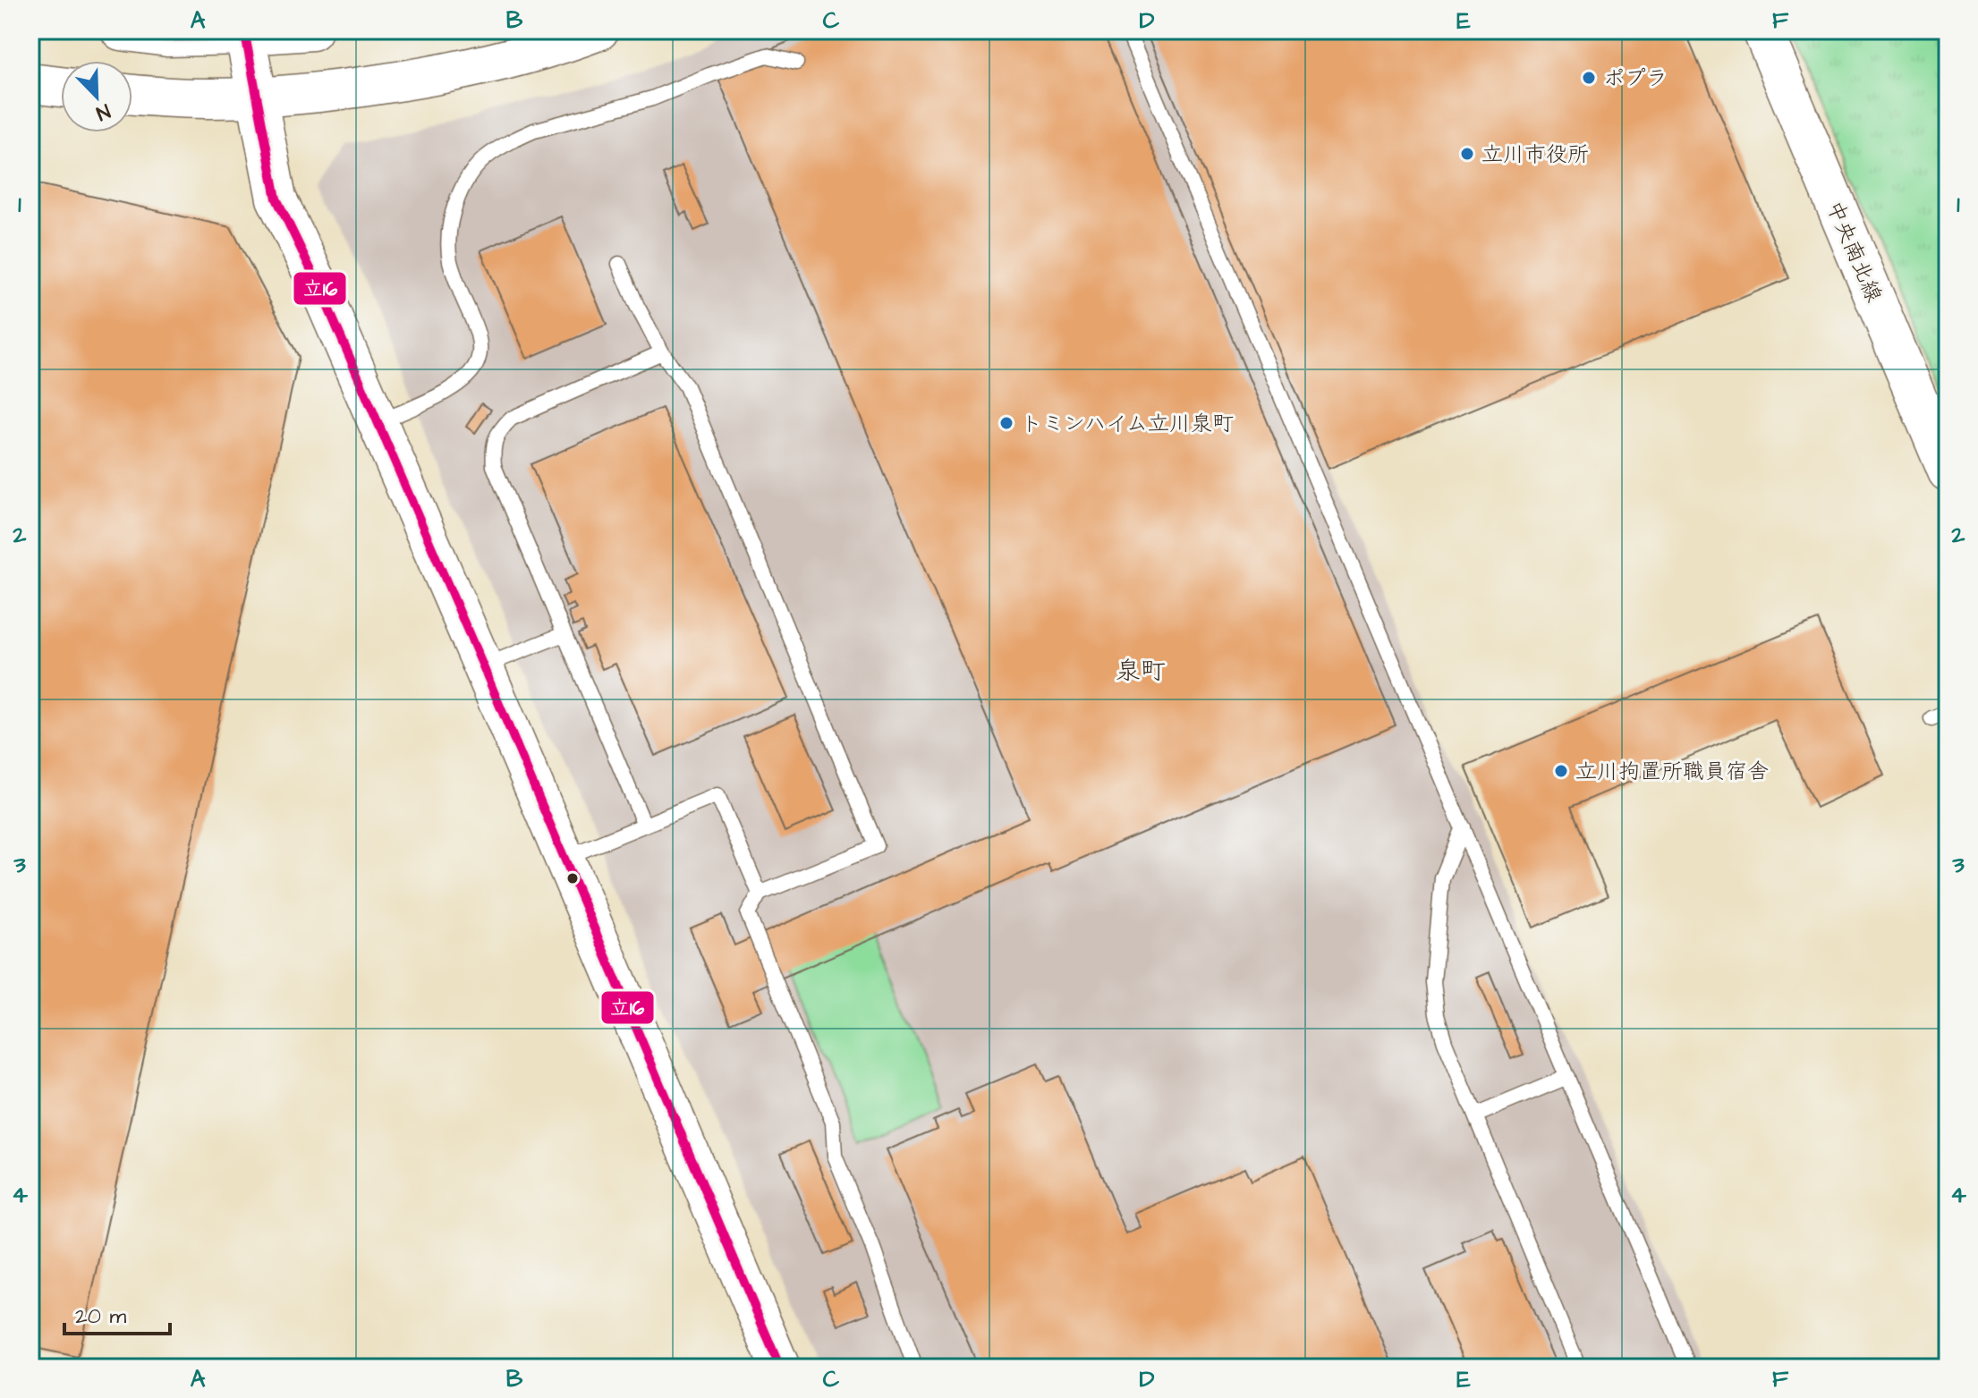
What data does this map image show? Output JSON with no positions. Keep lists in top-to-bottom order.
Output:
{
  "streets": {
    "street": ["中央南北線"]
  },
  "districts": ["泉町"],
  "places": [
    "ポプラ",
    "立川市役所",
    "トミンハイム立川泉町",
    "立川拘置所職員宿舎"
  ],
  "lines": ["transit line 立16"],
  "scale_bar": "20 m",
  "north": "bottom right",
  "grid": {
    "columns": [
      "A",
      "B",
      "C",
      "D",
      "E",
      "F"
    ],
    "rows": [
      "1",
      "2",
      "3",
      "4"
    ]
  }
}
